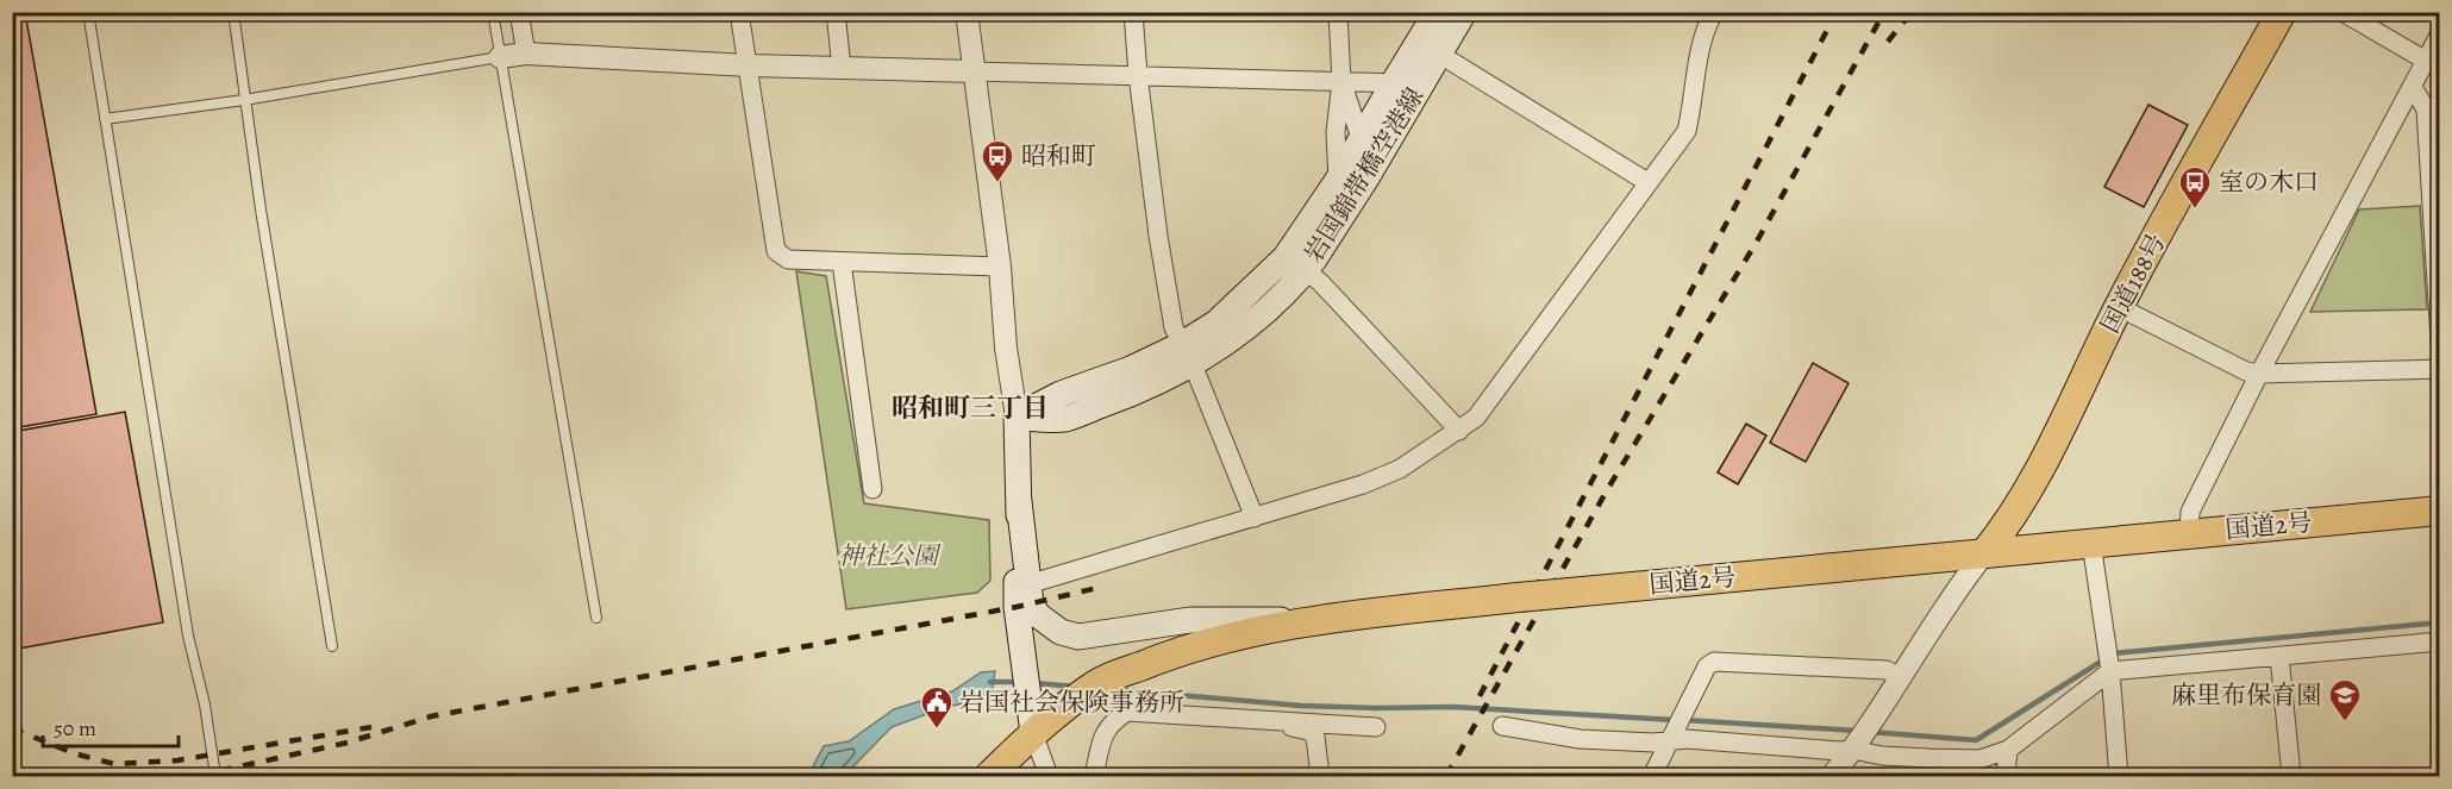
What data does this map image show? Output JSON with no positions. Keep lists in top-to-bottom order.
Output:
{
  "streets": {
    "highway": ["国道188号", "国道2号"],
    "main road": ["岩国錦帯橋空港線"]
  },
  "crossings": [
    ["国道188号", "国道2号"]
  ],
  "districts": ["昭和町三丁目"],
  "parks": ["神社公園"],
  "places": {
    "bus stop": ["昭和町", "室の木口"],
    "school or university": ["麻里布保育園"],
    "public building": ["岩国社会保険事務所"]
  },
  "scale_bar": "50 m"
}
